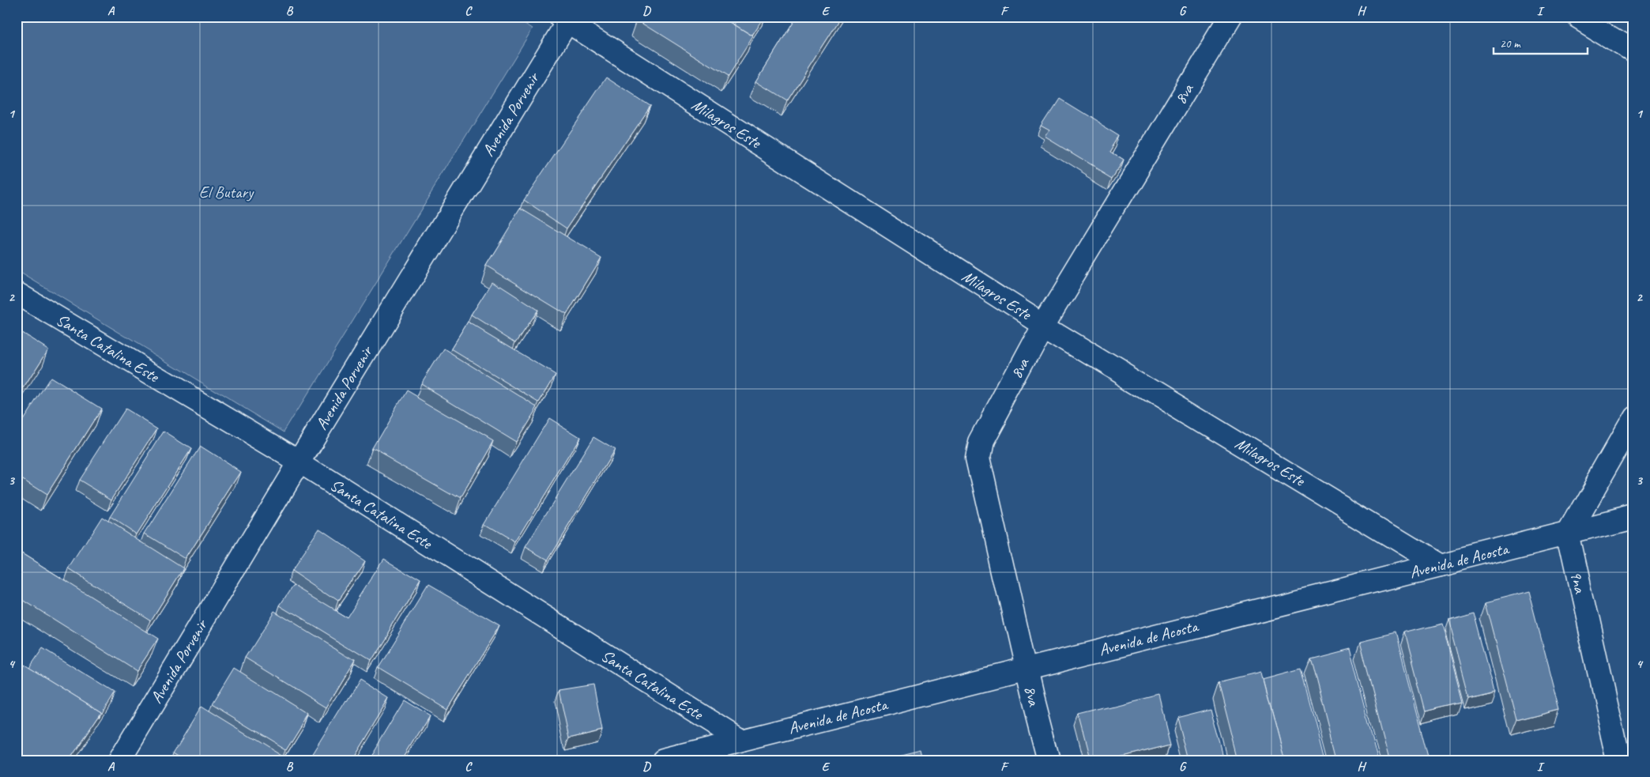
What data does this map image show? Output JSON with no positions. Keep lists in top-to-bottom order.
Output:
{
  "streets": {
    "street": [
      "8va",
      "Avenida Porvenir",
      "Milagros Este",
      "Santa Catalina Este",
      "Avenida de Acosta",
      "9na"
    ]
  },
  "crossings": [
    ["8va", "Milagros Este"],
    ["8va", "Avenida de Acosta"],
    ["Avenida Porvenir", "Milagros Este"],
    ["Avenida Porvenir", "Santa Catalina Este"],
    ["Milagros Este", "Avenida de Acosta"],
    ["Santa Catalina Este", "Avenida de Acosta"],
    ["Avenida de Acosta", "9na"]
  ],
  "parks": ["El Butary"],
  "scale_bar": "20 m",
  "grid": {
    "columns": [
      "A",
      "B",
      "C",
      "D",
      "E",
      "F",
      "G",
      "H",
      "I"
    ],
    "rows": [
      "1",
      "2",
      "3",
      "4"
    ]
  }
}
